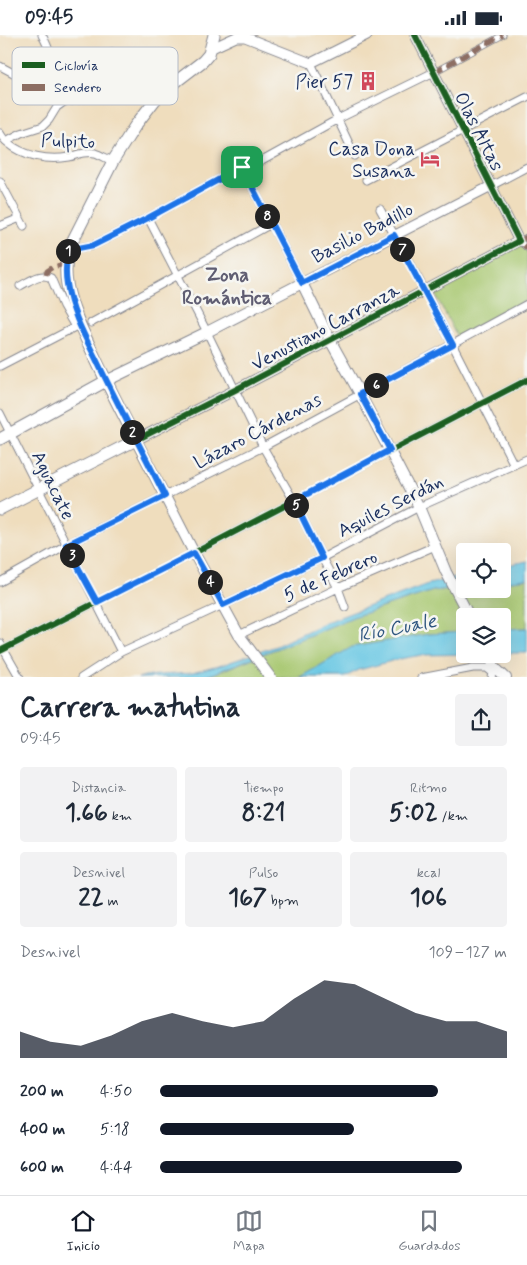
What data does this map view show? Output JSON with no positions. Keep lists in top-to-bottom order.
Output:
{
  "streets": {
    "main road": ["Basilio Badillo", "Venustiano Carranza"],
    "street": [
      "Olas Altas",
      "Pulpito",
      "Lázaro Cárdenas",
      "Aguacate",
      "Aquiles Serdán",
      "5 de Febrero"
    ]
  },
  "crossings": [
    ["Olas Altas", "Basilio Badillo"],
    ["Olas Altas", "Venustiano Carranza"],
    ["Basilio Badillo", "Aguacate"],
    ["Venustiano Carranza", "Aguacate"],
    ["Lázaro Cárdenas", "Aguacate"],
    ["Aguacate", "Aquiles Serdán"]
  ],
  "districts": ["Zona Romántica"],
  "water": ["Río Cuale"],
  "places": {
    "building": ["Pier 57"],
    "hotel": ["Casa Dona Susana"]
  },
  "legend": ["Ciclovía", "Sendero"],
  "page": {
    "status": "09:45",
    "pins": [
      "8",
      "7",
      "1",
      "6",
      "2",
      "5",
      "3",
      "4"
    ],
    "heading": ["Carrera matutina", "09:45"],
    "stats": [
      ["Distancia", "1.66 km"],
      ["Tiempo", "8:21"],
      ["Ritmo", "5:02 /km"],
      ["Desnivel", "22 m"],
      ["Pulso", "167 bpm"],
      ["kcal", "106"]
    ],
    "chart": ["Desnivel", "109–127 m"],
    "list": [
      {
        "name": "200 m",
        "note": "4:50"
      },
      {
        "name": "400 m",
        "note": "5:18"
      },
      {
        "name": "600 m",
        "note": "4:44"
      }
    ],
    "tabs": ["Inicio", "Mapa", "Guardados"]
  }
}
